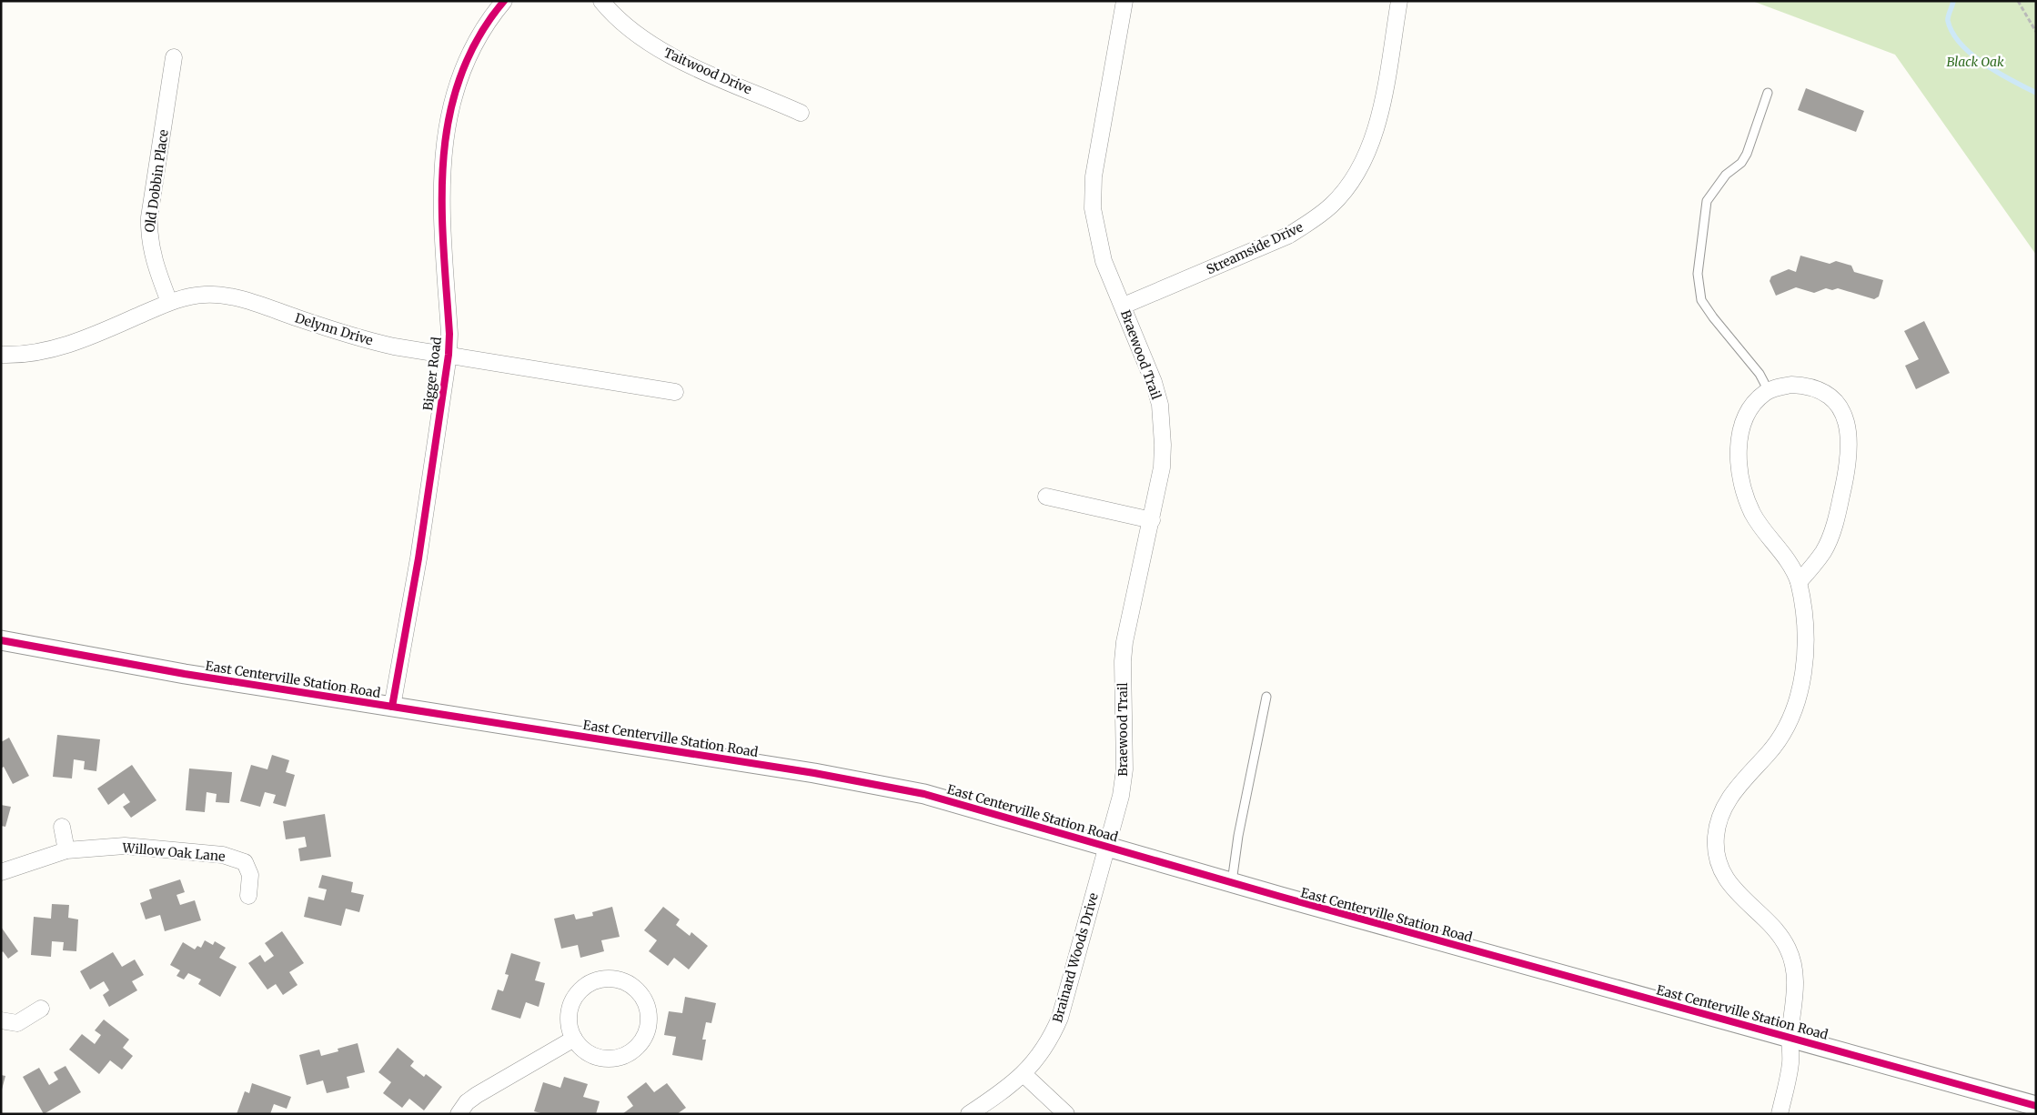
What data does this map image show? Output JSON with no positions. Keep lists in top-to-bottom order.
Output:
{
  "streets": {
    "street": [
      "Taitwood Drive",
      "Old Dobbin Place",
      "Streamside Drive",
      "Delynn Drive",
      "Braewood Trail",
      "Bigger Road",
      "East Centerville Station Road",
      "Willow Oak Lane",
      "Brainard Woods Drive"
    ]
  },
  "crossings": [
    ["Old Dobbin Place", "Delynn Drive"],
    ["Streamside Drive", "Braewood Trail"],
    ["Delynn Drive", "Bigger Road"],
    ["Braewood Trail", "East Centerville Station Road"],
    ["Braewood Trail", "Brainard Woods Drive"],
    ["Bigger Road", "East Centerville Station Road"],
    ["East Centerville Station Road", "Brainard Woods Drive"]
  ],
  "parks": ["Black Oak"]
}
